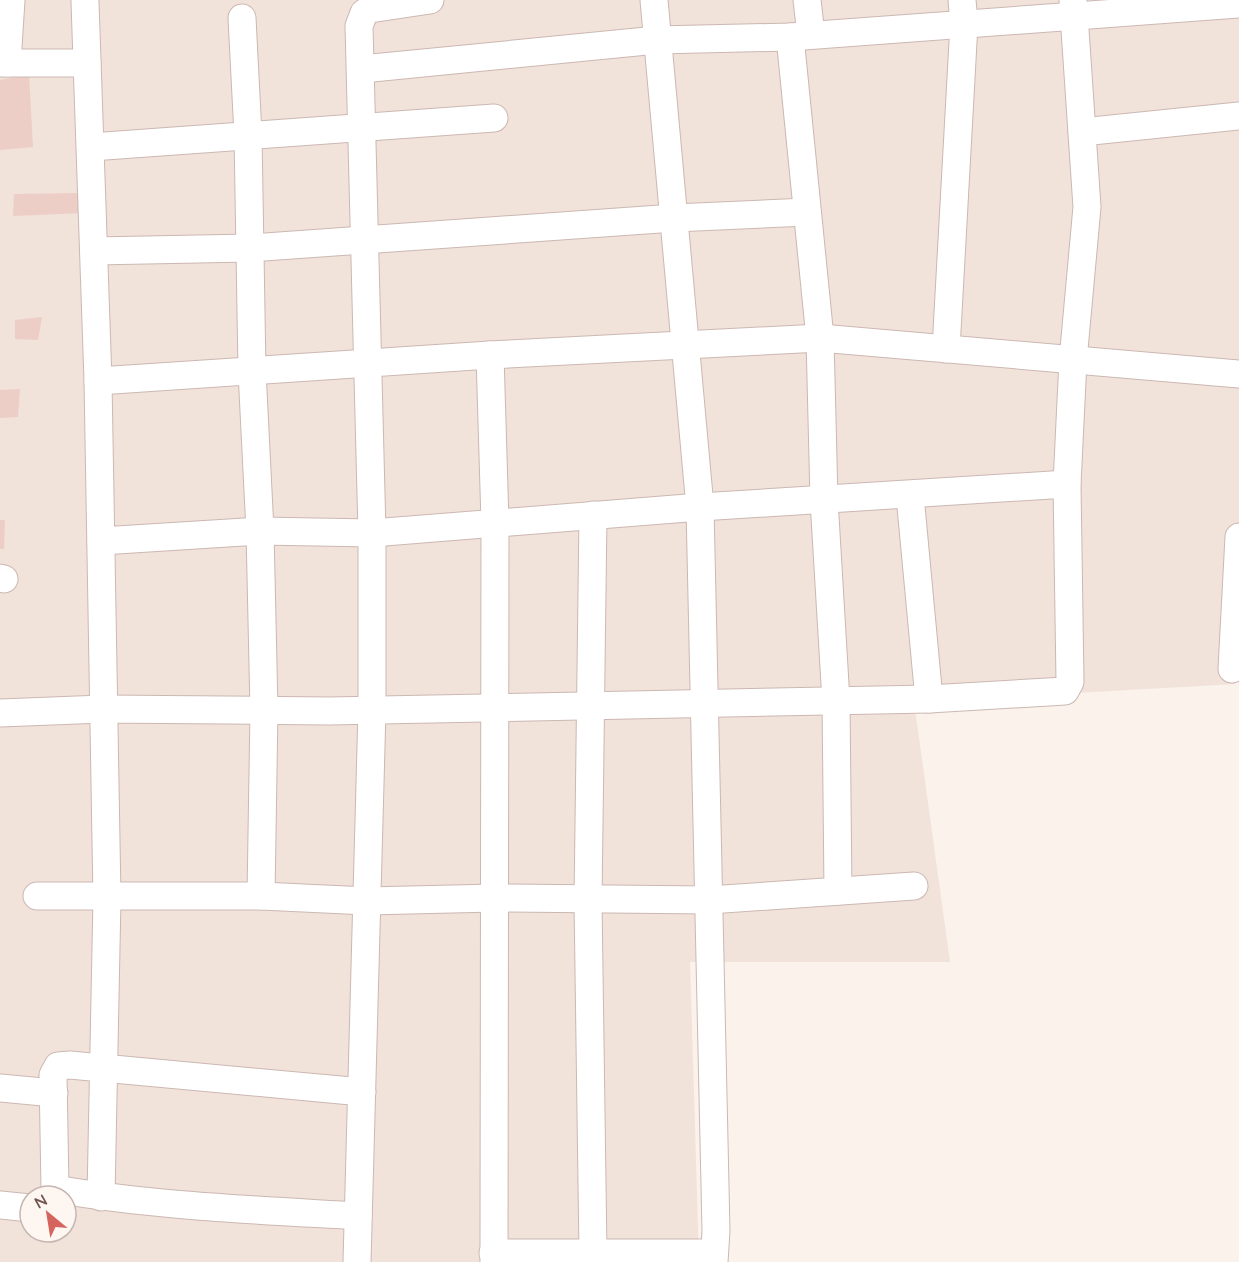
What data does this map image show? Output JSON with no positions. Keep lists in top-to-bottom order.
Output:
{
  "north": "top left"
}
